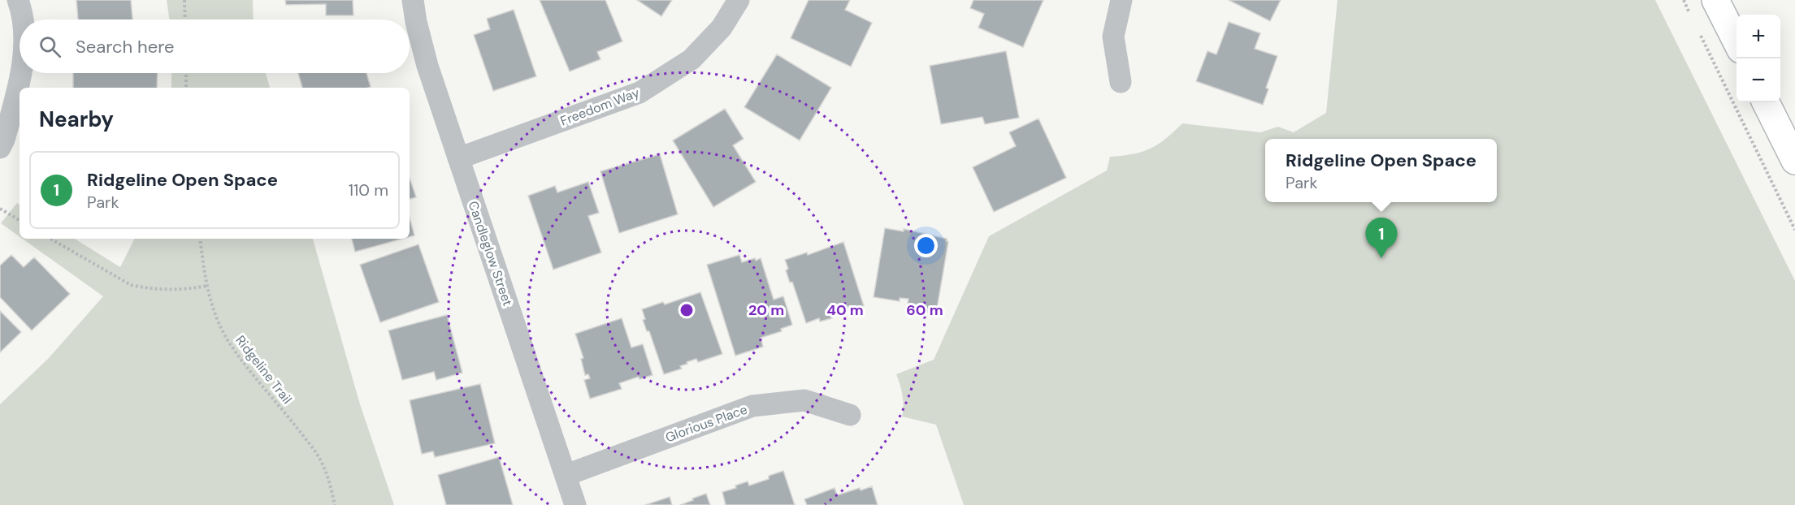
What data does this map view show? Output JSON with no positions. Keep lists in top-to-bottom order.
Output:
{
  "streets": {
    "street": ["Freedom Way", "Candleglow Street", "Glorious Place"],
    "path": ["Ridgeline Trail"]
  },
  "crossings": [
    ["Freedom Way", "Candleglow Street"],
    ["Candleglow Street", "Glorious Place"]
  ],
  "page": {
    "map_buttons": ["+", "−"],
    "search": "Search here",
    "heading": "Nearby",
    "popup": ["Ridgeline Open Space", "Park"],
    "list": [
      {
        "mark": "1",
        "name": "Ridgeline Open Space",
        "note": "Park",
        "value": "110 m"
      }
    ],
    "pins": "1"
  },
  "rings": ["20 m", "40 m", "60 m"]
}
